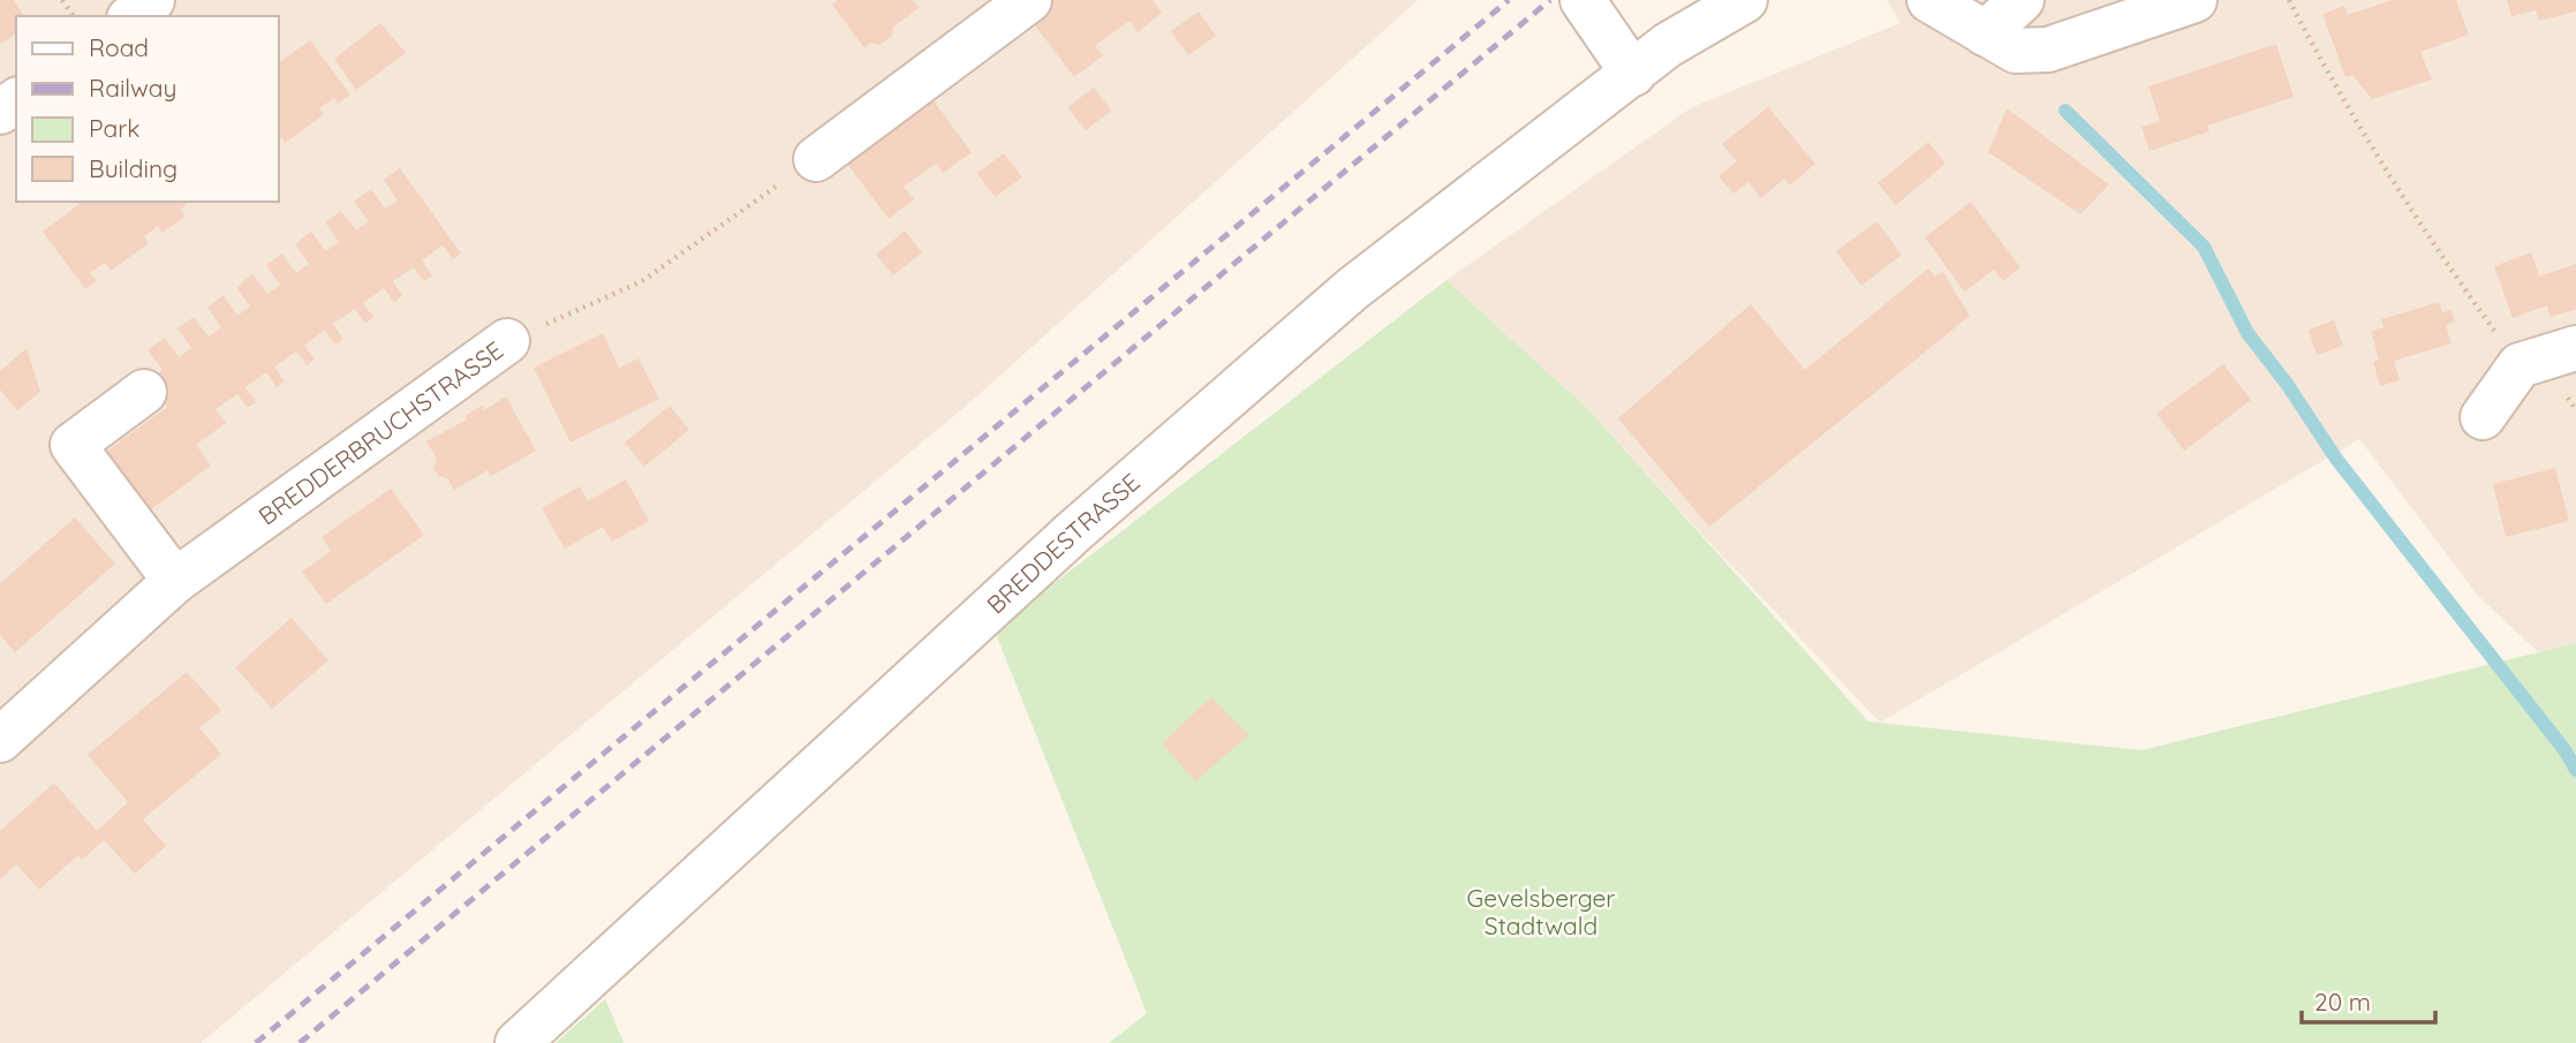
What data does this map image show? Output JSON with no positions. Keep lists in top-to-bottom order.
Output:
{
  "streets": {
    "street": ["BREDDERBRUCHSTRASSE", "BREDDESTRASSE"]
  },
  "parks": ["Gevelsberger Stadtwald"],
  "legend": [
    "Road",
    "Railway",
    "Park",
    "Building"
  ],
  "scale_bar": "20 m"
}
